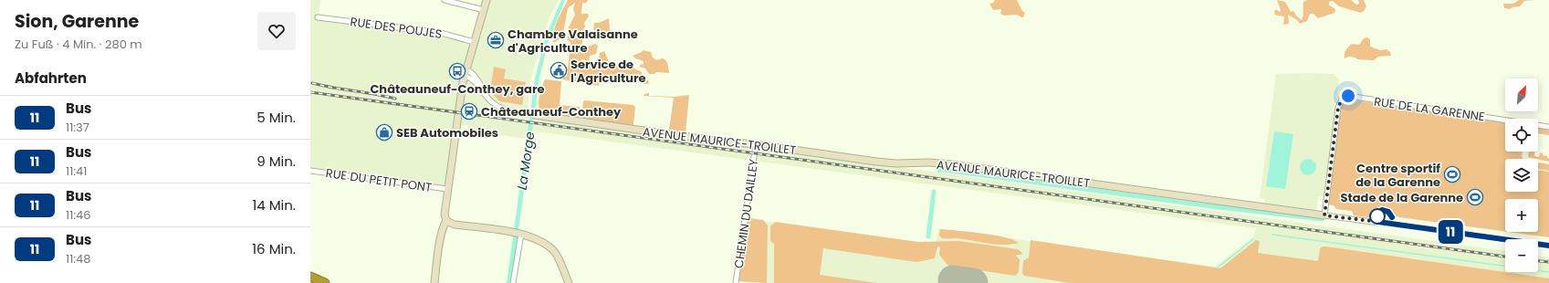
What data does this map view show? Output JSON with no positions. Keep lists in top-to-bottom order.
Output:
{
  "streets": {
    "street": [
      "RUE DES POUJES",
      "RUE DE LA GARENNE",
      "AVENUE MAURICE-TROILLET",
      "RUE DU PETIT PONT",
      "CHEMIN DU DAILLEY"
    ]
  },
  "crossings": [
    ["RUE DE LA GARENNE", "AVENUE MAURICE-TROILLET"],
    ["AVENUE MAURICE-TROILLET", "CHEMIN DU DAILLEY"]
  ],
  "water": ["La Morge"],
  "places": {
    "office": ["Chambre Valaisanne d'Agriculture"],
    "public building": ["Service de l'Agriculture"],
    "bus stop": ["Châteauneuf-Conthey, gare"],
    "station": ["Châteauneuf-Conthey"],
    "shop": ["SEB Automobiles"],
    "sports": ["Centre sportif de la Garenne", "Stade de la Garenne"]
  },
  "lines": ["bus line 11"],
  "north": "top right",
  "page": {
    "heading": [
      ["Sion, Garenne", "Zu Fuß · 4 Min. · 280 m"],
      "Abfahrten"
    ],
    "on_map": "11",
    "map_buttons": ["+", "−"],
    "list": [
      {
        "mark": "11",
        "name": "Bus",
        "note": "11:37",
        "value": "5 Min."
      },
      {
        "mark": "11",
        "name": "Bus",
        "note": "11:41",
        "value": "9 Min."
      },
      {
        "mark": "11",
        "name": "Bus",
        "note": "11:46",
        "value": "14 Min."
      },
      {
        "mark": "11",
        "name": "Bus",
        "note": "11:48",
        "value": "16 Min."
      }
    ]
  }
}
